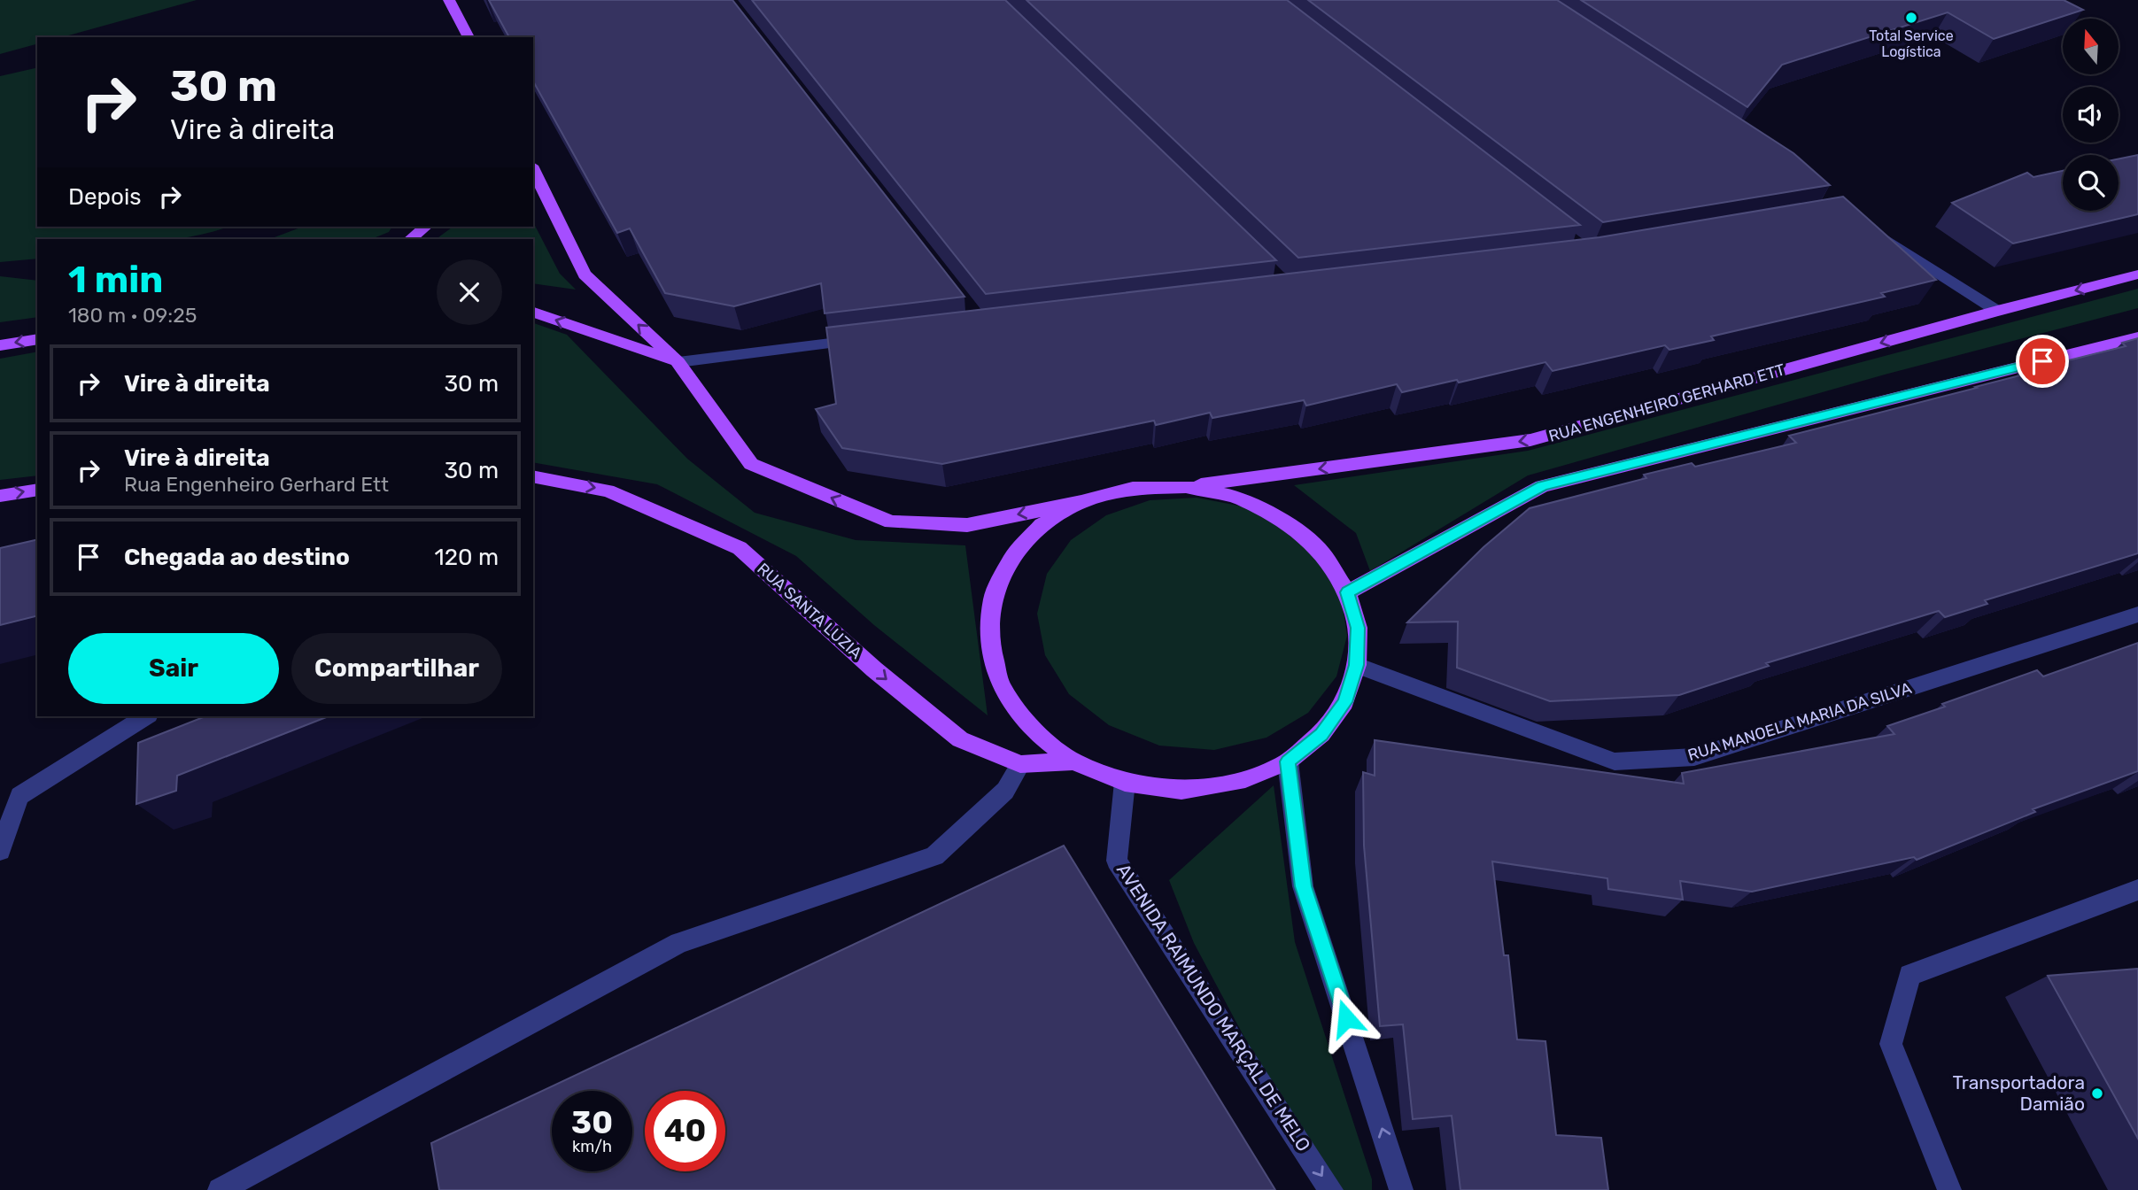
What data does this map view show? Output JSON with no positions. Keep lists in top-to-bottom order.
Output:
{
  "streets": {
    "main road": ["RUA ENGENHEIRO GERHARD ETT", "RUA SANTA LUZIA"],
    "street": ["RUA MANOELA MARIA DA SILVA", "AVENIDA RAIMUNDO MARÇAL DE MELO"]
  },
  "places": ["Total Service Logística", "Transportadora Damião"],
  "north": "top",
  "page": {
    "turn": ["30 m", "Vire à direita"],
    "then": "Depois",
    "heading": ["1 min", "180 m · 09:25"],
    "list": [
      {
        "name": "Vire à direita",
        "value": "30 m"
      },
      {
        "name": "Vire à direita",
        "note": "Rua Engenheiro Gerhard Ett",
        "value": "30 m"
      },
      {
        "name": "Chegada ao destino",
        "value": "120 m"
      }
    ],
    "buttons": ["Sair", "Compartilhar"],
    "speed": "30 km/h",
    "limit": "40"
  }
}
